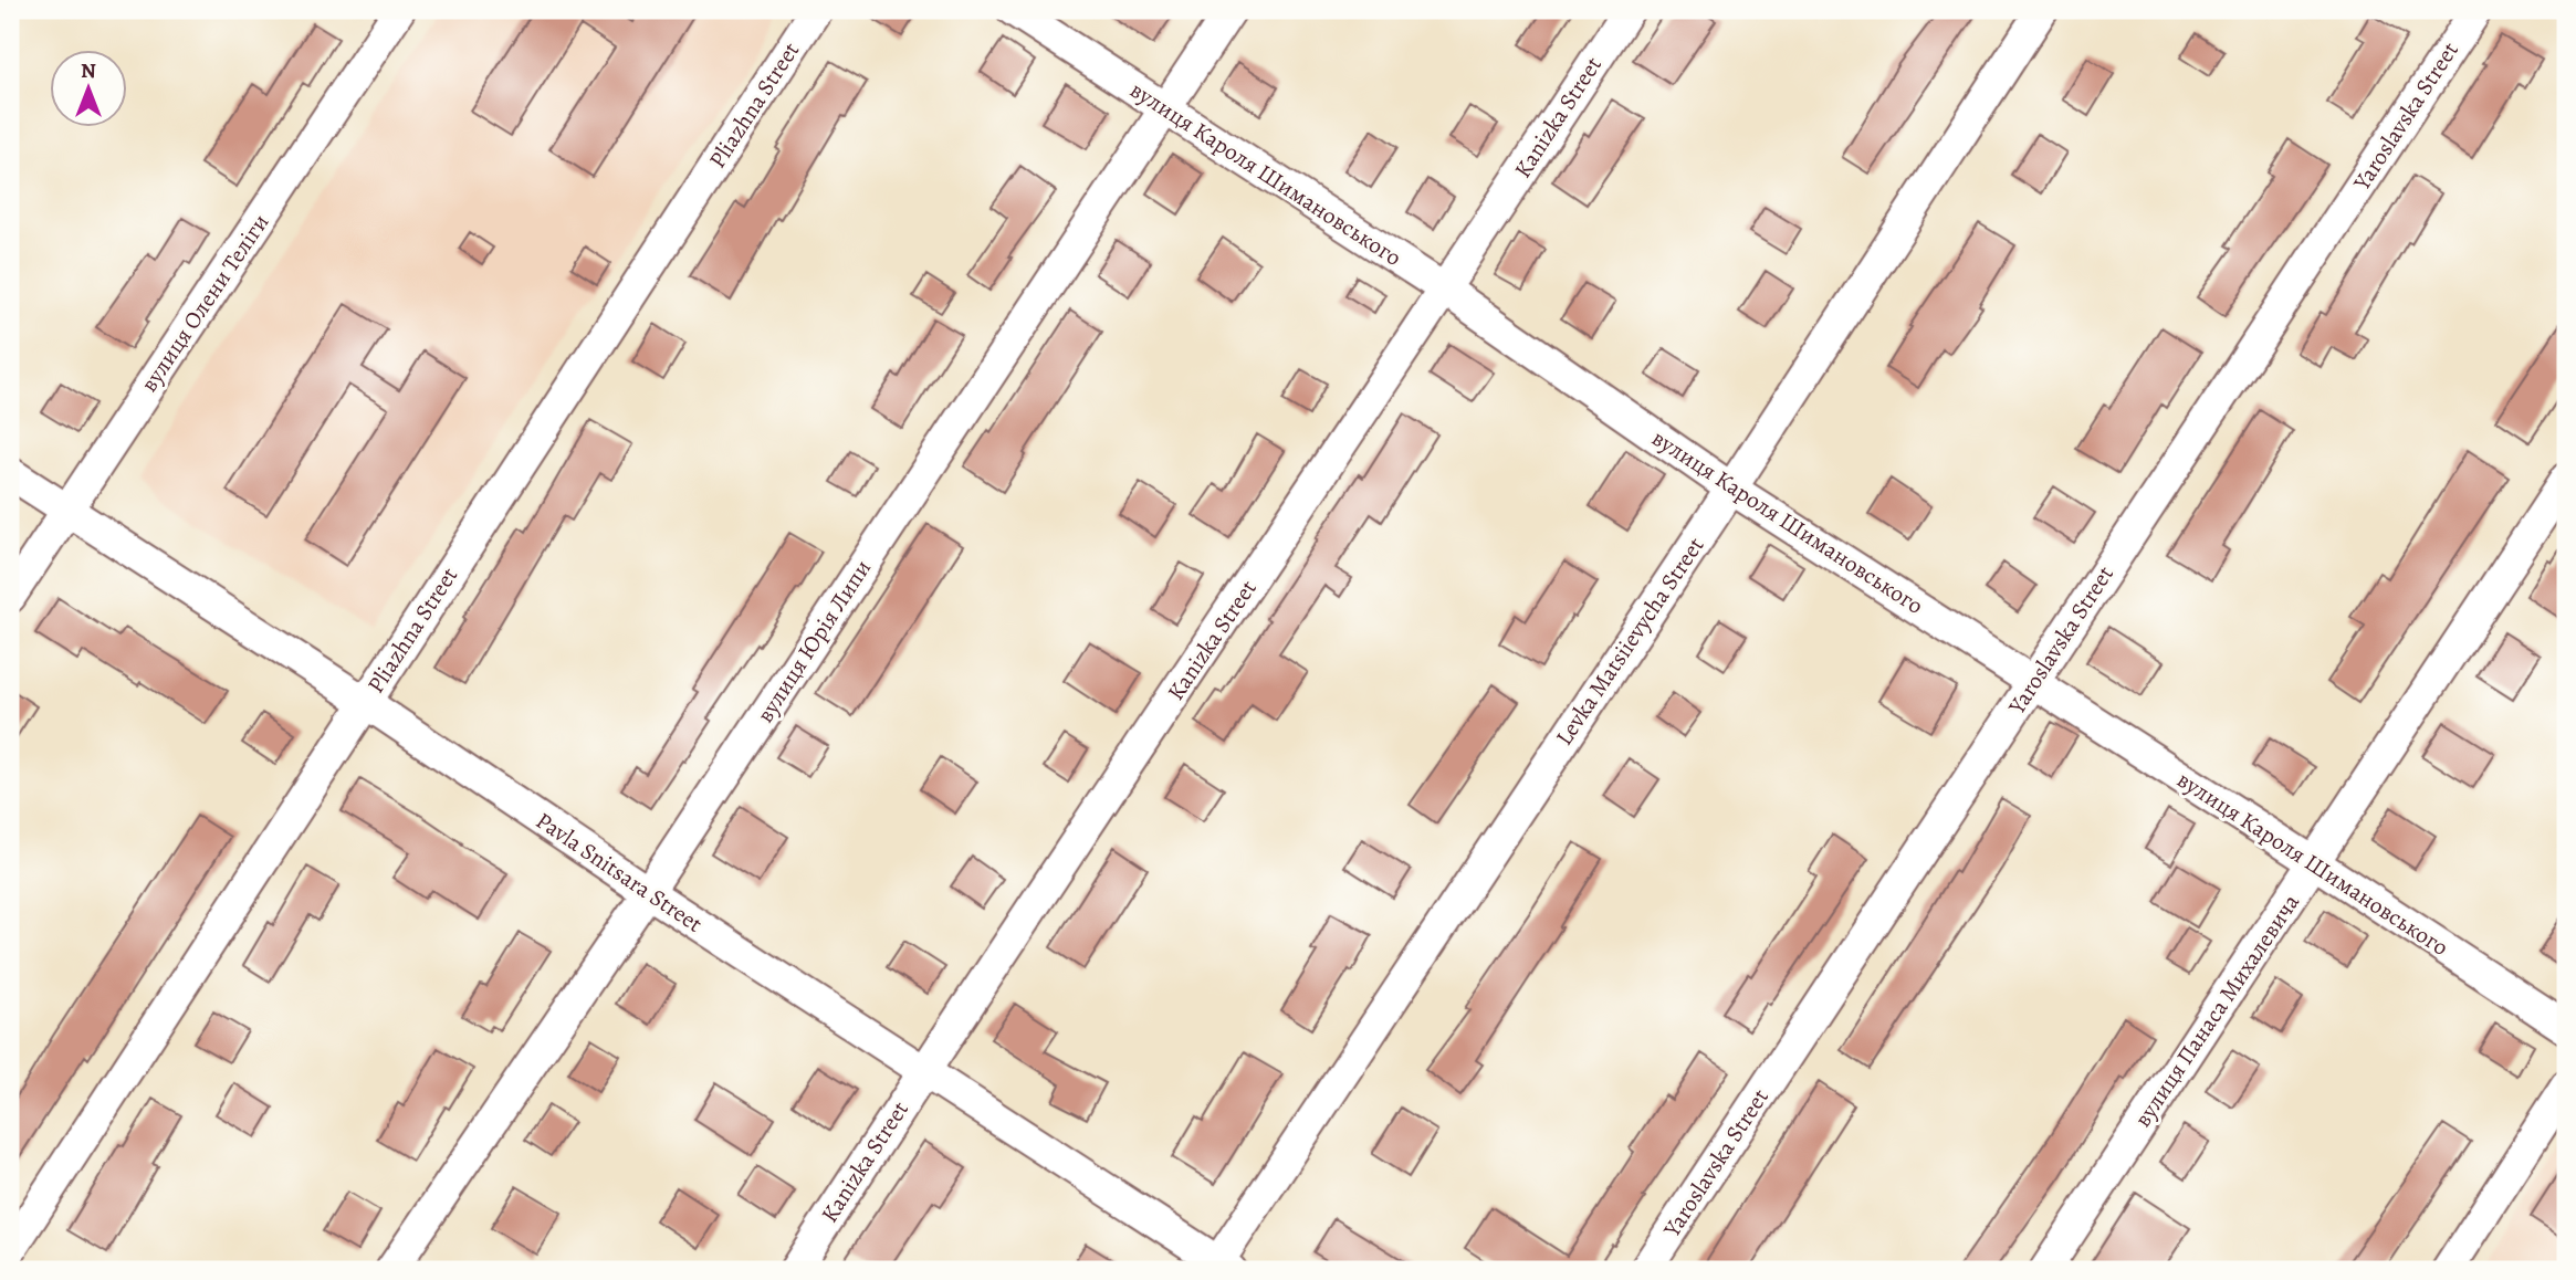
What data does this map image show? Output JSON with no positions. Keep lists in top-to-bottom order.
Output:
{
  "streets": {
    "street": [
      "Pliazhna Street",
      "Yaroslavska Street",
      "Kanizka Street",
      "вулиця Кароля Шимановського",
      "вулиця Олени Теліги",
      "вулиця Юрія Липи",
      "Levka Matsiievycha Street",
      "Pavla Snitsara Street",
      "вулиця Панаса Михалевича"
    ]
  },
  "crossings": [
    ["Pliazhna Street", "Pavla Snitsara Street"],
    ["Yaroslavska Street", "вулиця Кароля Шимановського"],
    ["Kanizka Street", "вулиця Кароля Шимановського"],
    ["Kanizka Street", "Pavla Snitsara Street"],
    ["вулиця Кароля Шимановського", "вулиця Юрія Липи"],
    ["вулиця Кароля Шимановського", "Levka Matsiievycha Street"],
    ["вулиця Кароля Шимановського", "вулиця Панаса Михалевича"],
    ["вулиця Олени Теліги", "Pavla Snitsara Street"],
    ["вулиця Юрія Липи", "Pavla Snitsara Street"],
    ["Levka Matsiievycha Street", "Pavla Snitsara Street"]
  ],
  "north": "top"
}
